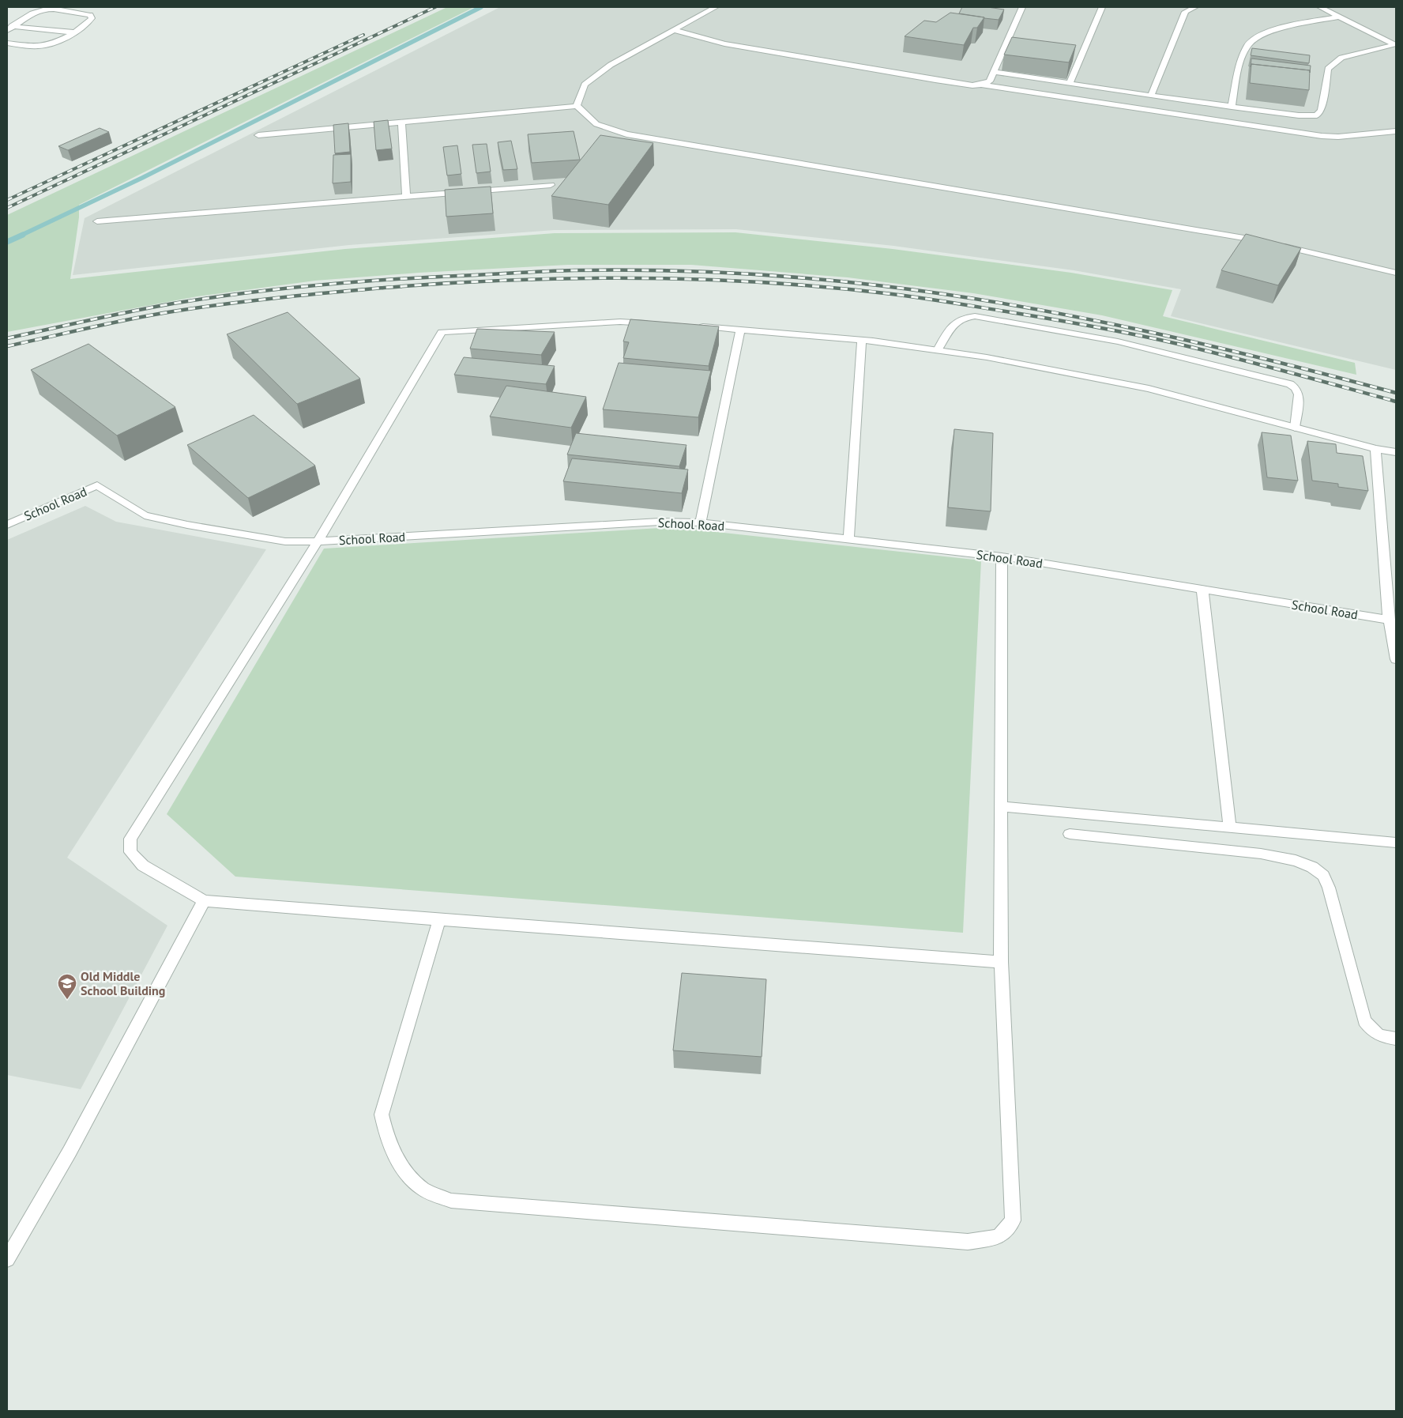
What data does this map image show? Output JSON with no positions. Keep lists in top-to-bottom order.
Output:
{
  "streets": {
    "street": ["School Road"]
  },
  "places": {
    "school or university": ["Old Middle School Building"]
  }
}
